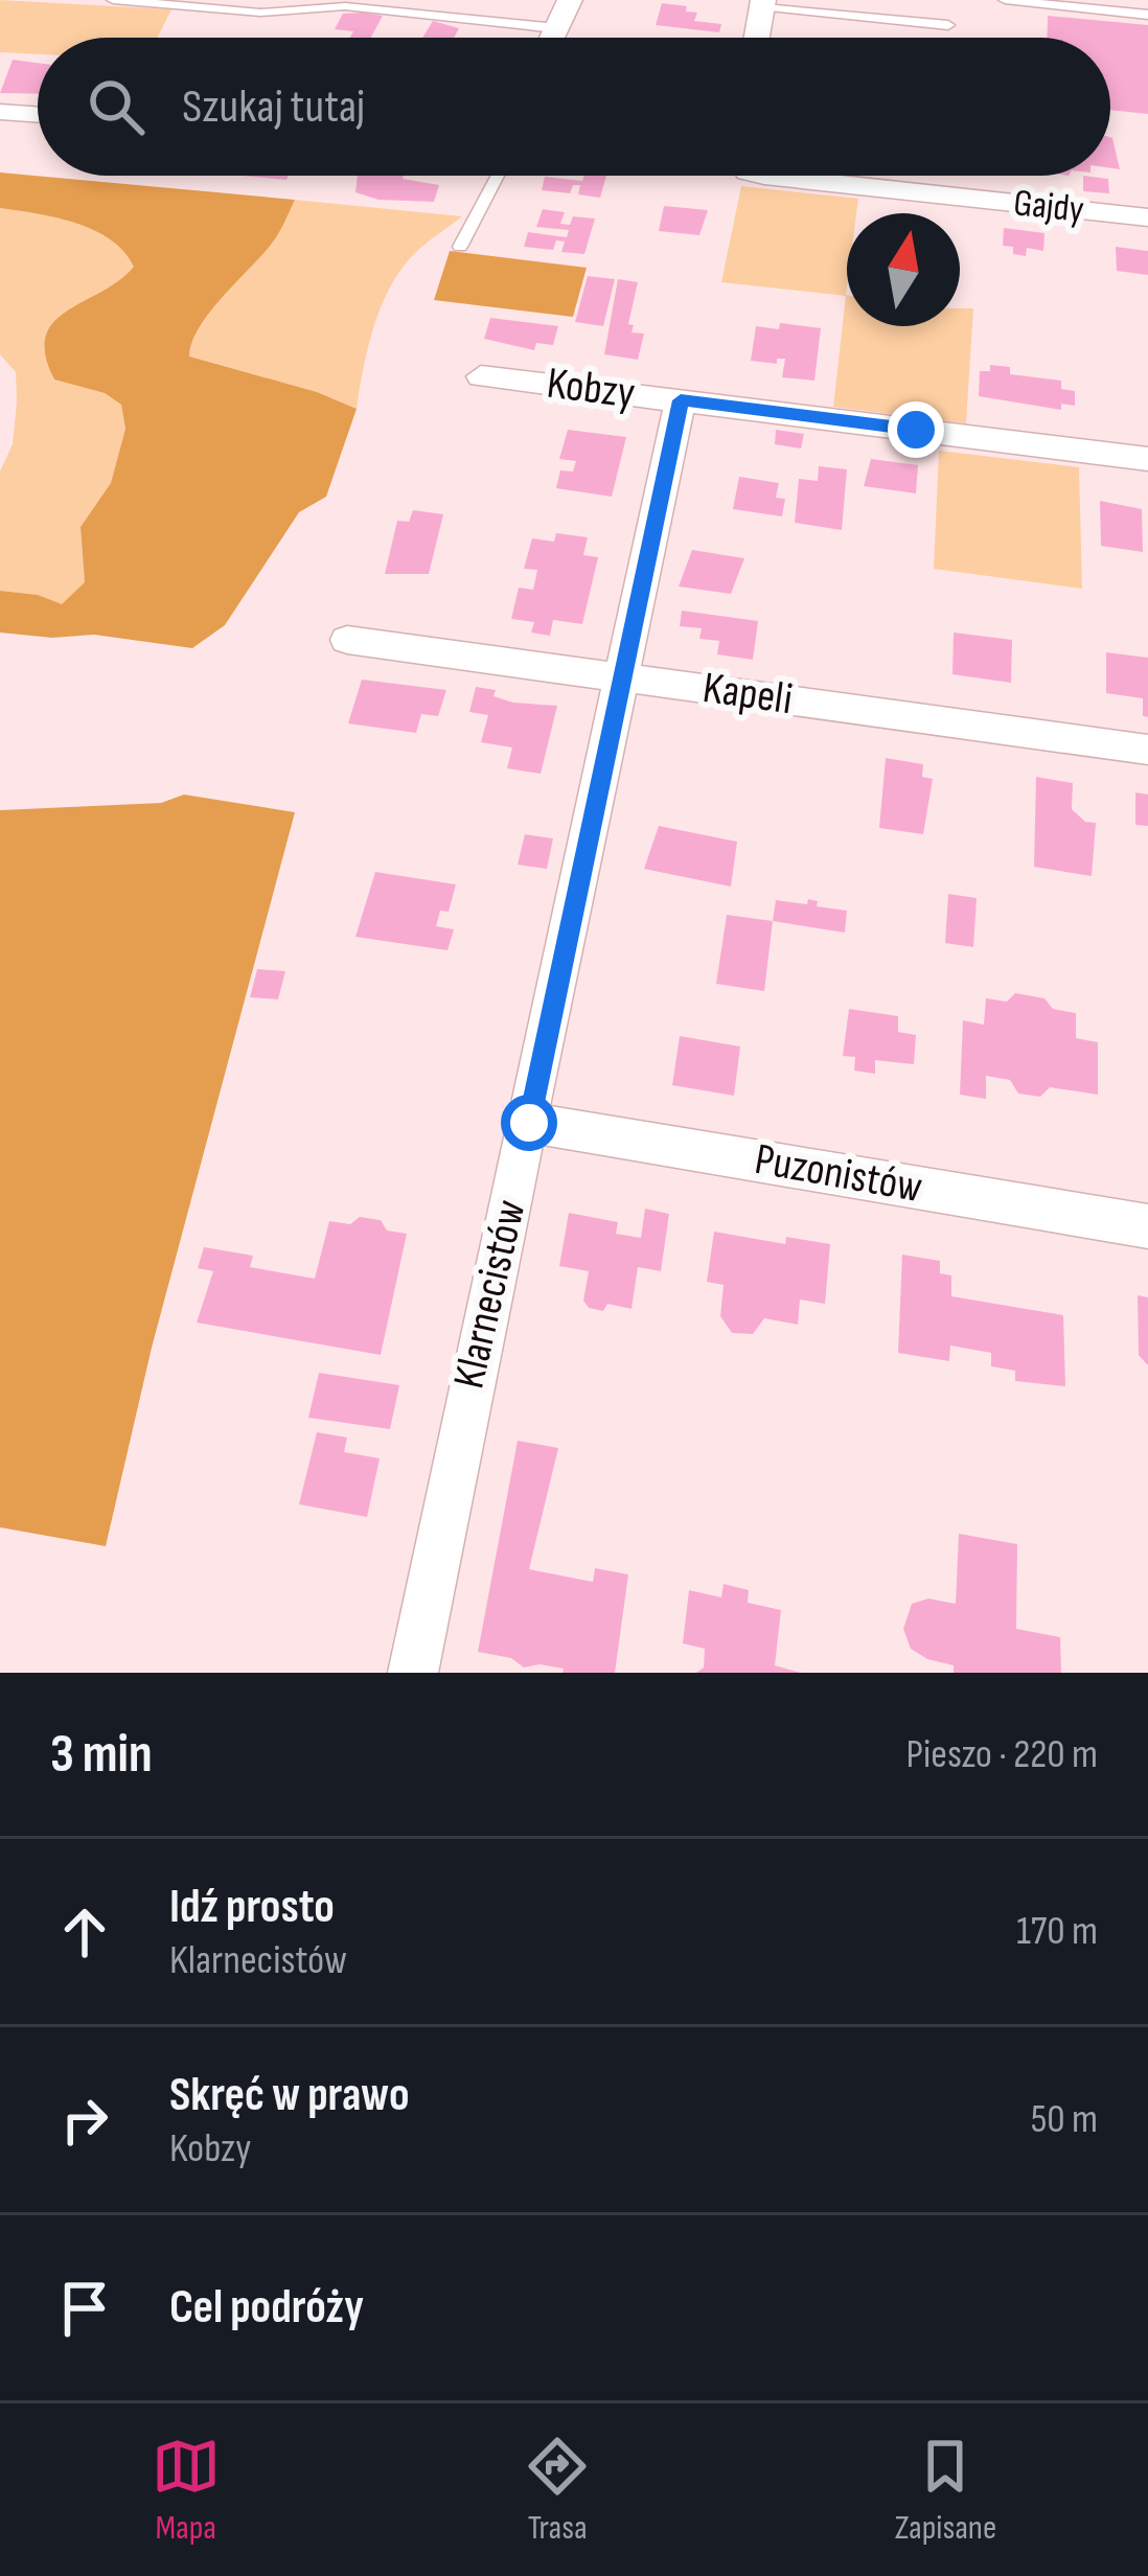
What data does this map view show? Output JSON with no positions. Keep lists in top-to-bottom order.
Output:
{
  "streets": {
    "street": [
      "Gajdy",
      "Kobzy",
      "Kapeli",
      "Puzonistów",
      "Klarnecistów"
    ]
  },
  "crossings": [
    ["Kobzy", "Klarnecistów"],
    ["Kapeli", "Klarnecistów"],
    ["Puzonistów", "Klarnecistów"]
  ],
  "north": "top",
  "page": {
    "search": "Szukaj tutaj",
    "heading": ["3 min", "Pieszo · 220 m"],
    "list": [
      ["Idź prosto", "Klarnecistów", "170 m"],
      ["Skręć w prawo", "Kobzy", "50 m"],
      "Cel podróży"
    ],
    "nav": ["Mapa", "Trasa", "Zapisane"]
  }
}
